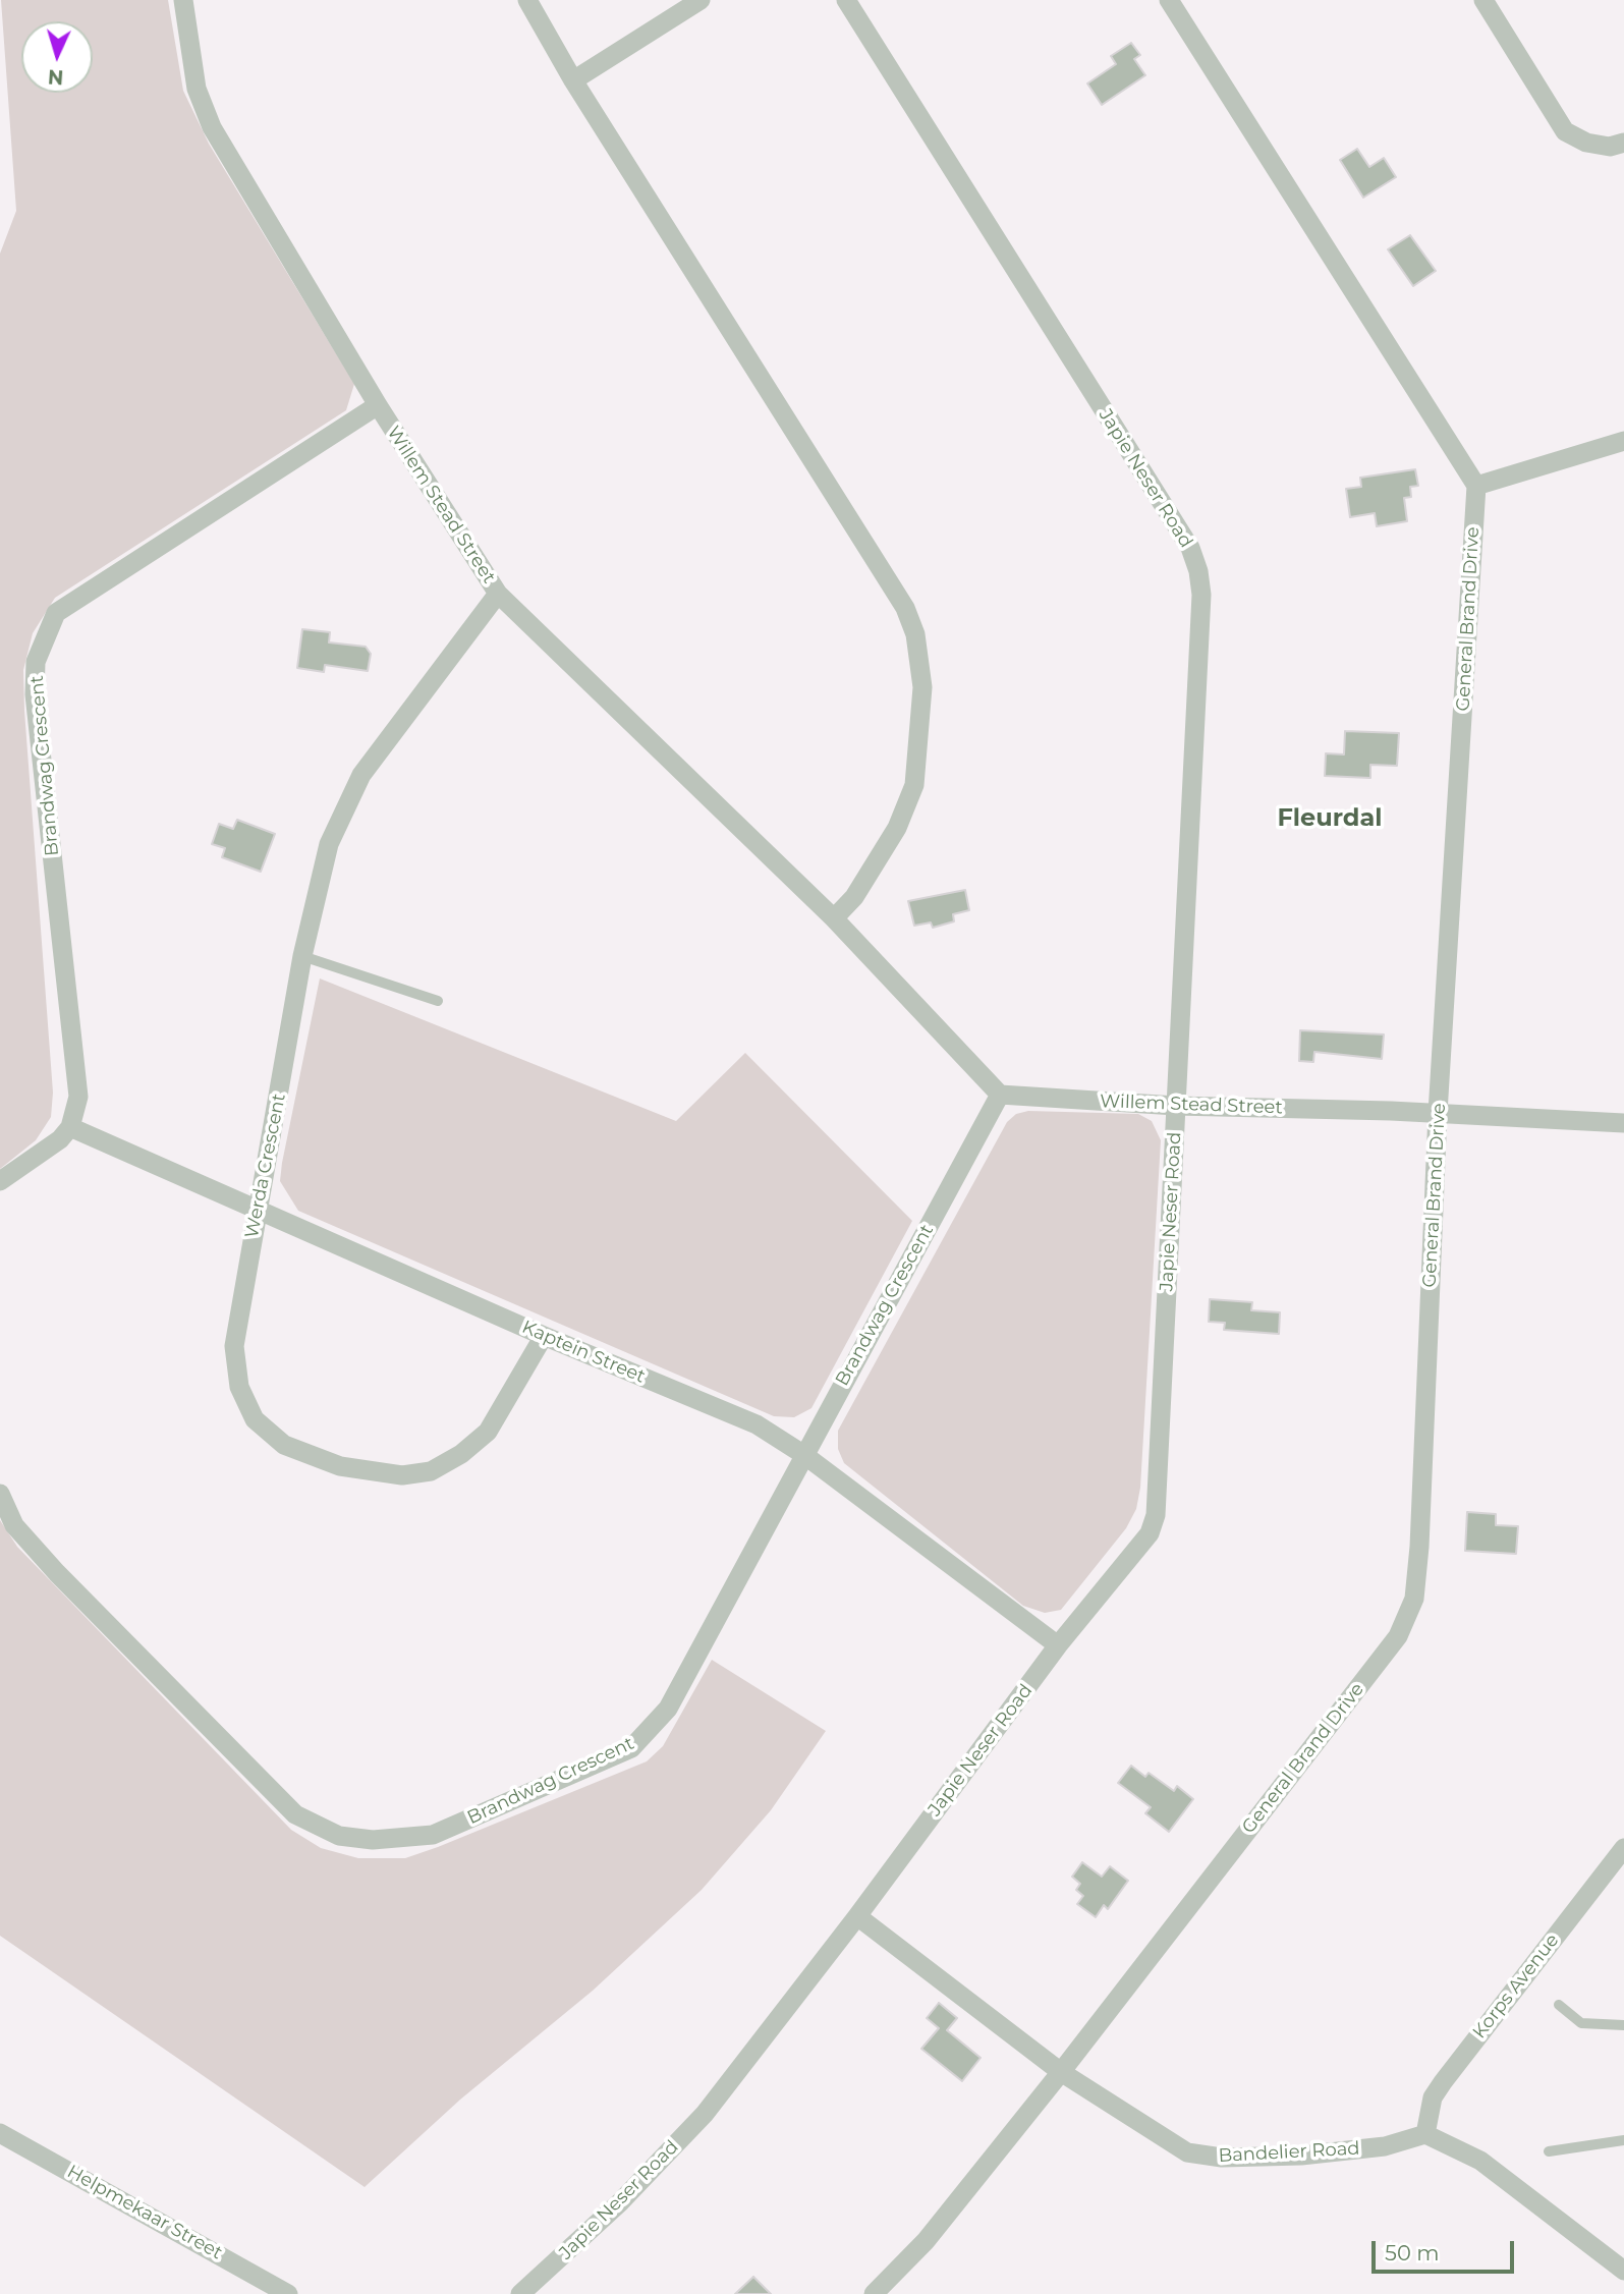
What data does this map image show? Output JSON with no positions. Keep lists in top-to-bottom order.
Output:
{
  "streets": {
    "street": [
      "Japie Neser Road",
      "Willem Stead Street",
      "General Brand Drive",
      "Brandwag Crescent",
      "Werda Crescent",
      "Kaptein Street",
      "Korps Avenue",
      "Bandelier Road",
      "Helpmekaar Street"
    ]
  },
  "crossings": [
    ["Japie Neser Road", "Willem Stead Street"],
    ["Japie Neser Road", "Kaptein Street"],
    ["Japie Neser Road", "Bandelier Road"],
    ["Willem Stead Street", "General Brand Drive"],
    ["Willem Stead Street", "Brandwag Crescent"],
    ["Willem Stead Street", "Werda Crescent"],
    ["General Brand Drive", "Bandelier Road"],
    ["Brandwag Crescent", "Kaptein Street"],
    ["Werda Crescent", "Kaptein Street"],
    ["Korps Avenue", "Bandelier Road"]
  ],
  "districts": ["Fleurdal"],
  "scale_bar": "50 m",
  "north": "bottom"
}
